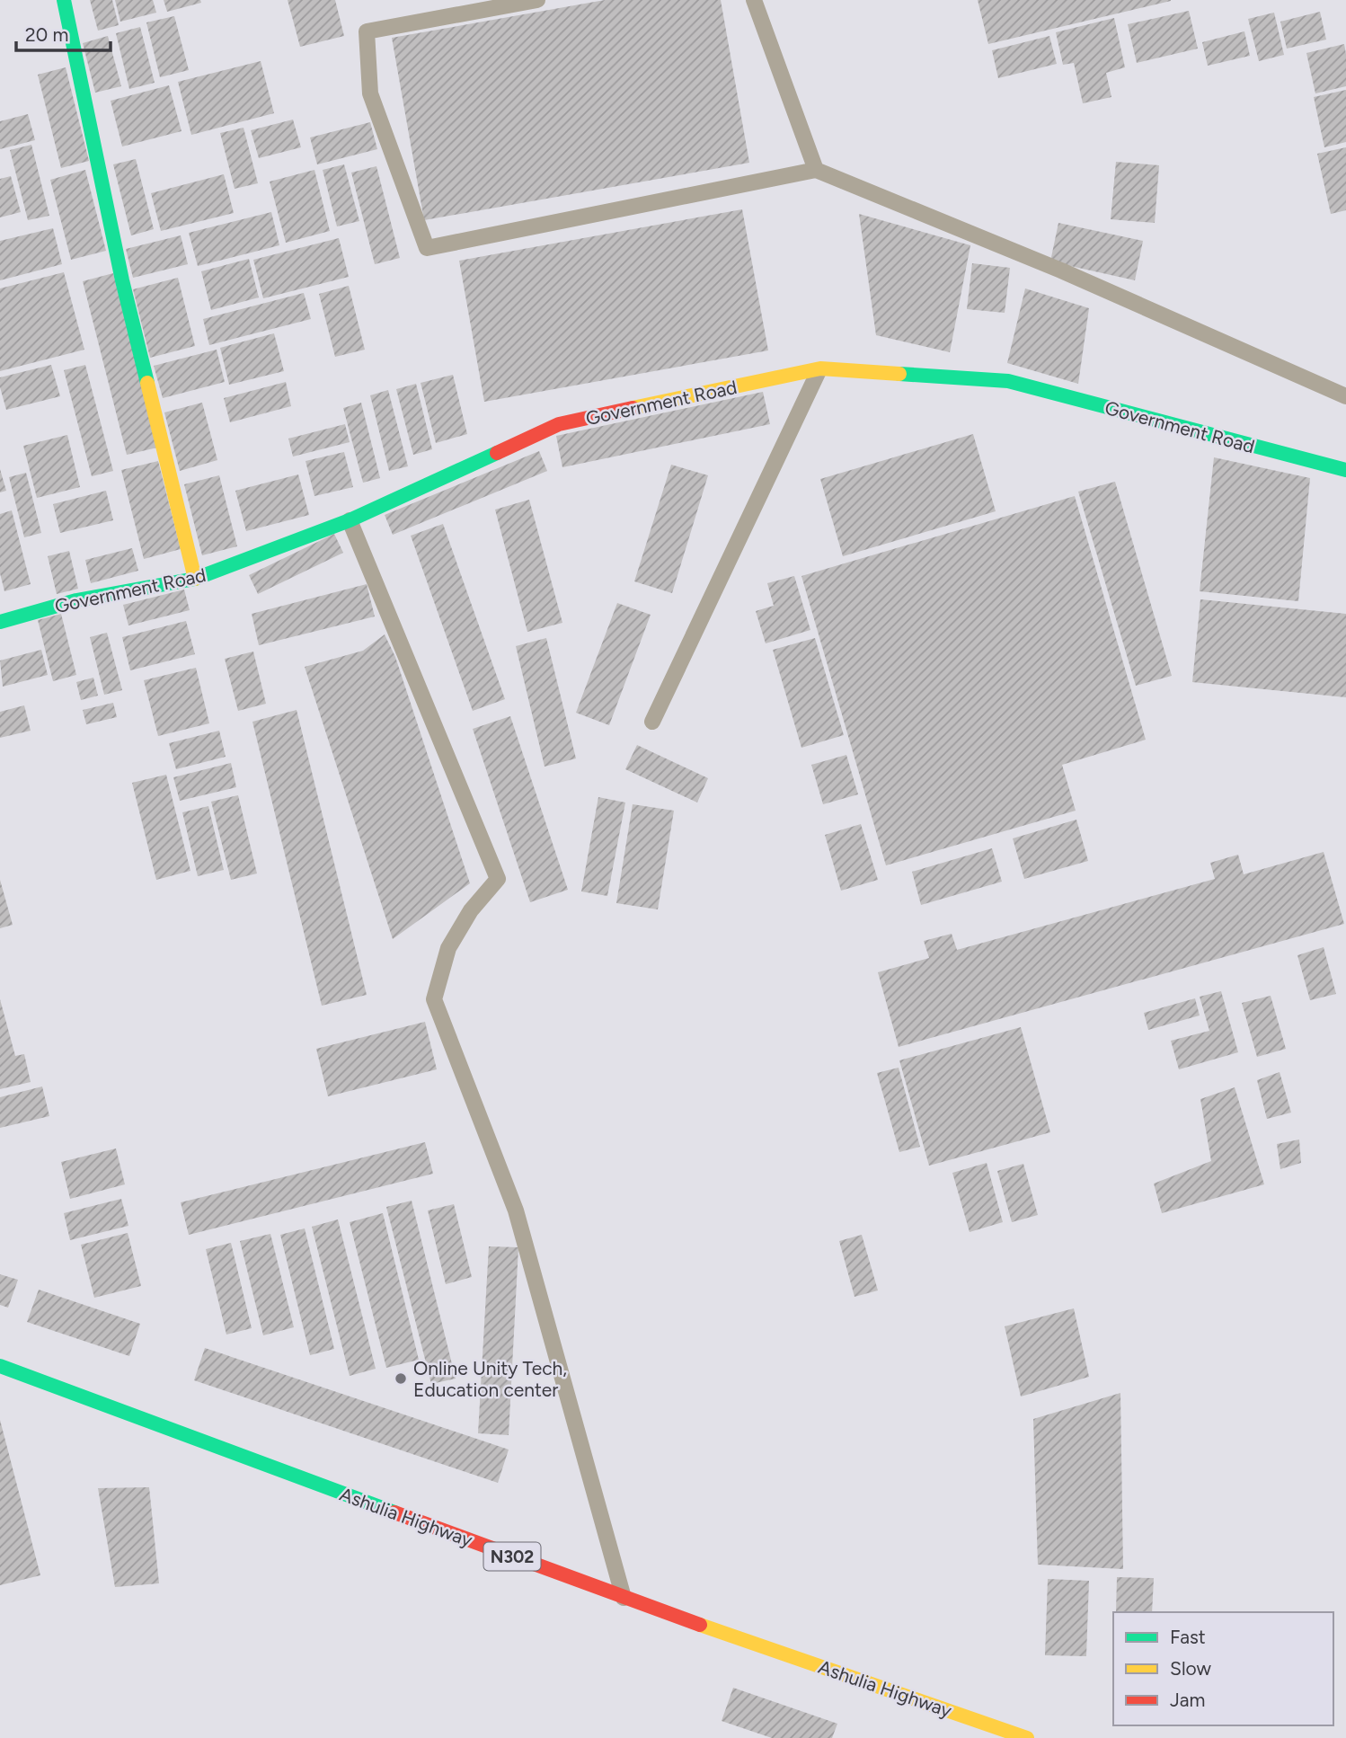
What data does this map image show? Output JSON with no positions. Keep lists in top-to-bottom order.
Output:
{
  "streets": {
    "main road": ["Government Road", "Ashulia Highway", "N302"]
  },
  "places": ["Online Unity Tech, Education center"],
  "legend": ["Fast", "Slow", "Jam"],
  "scale_bar": "20 m"
}
